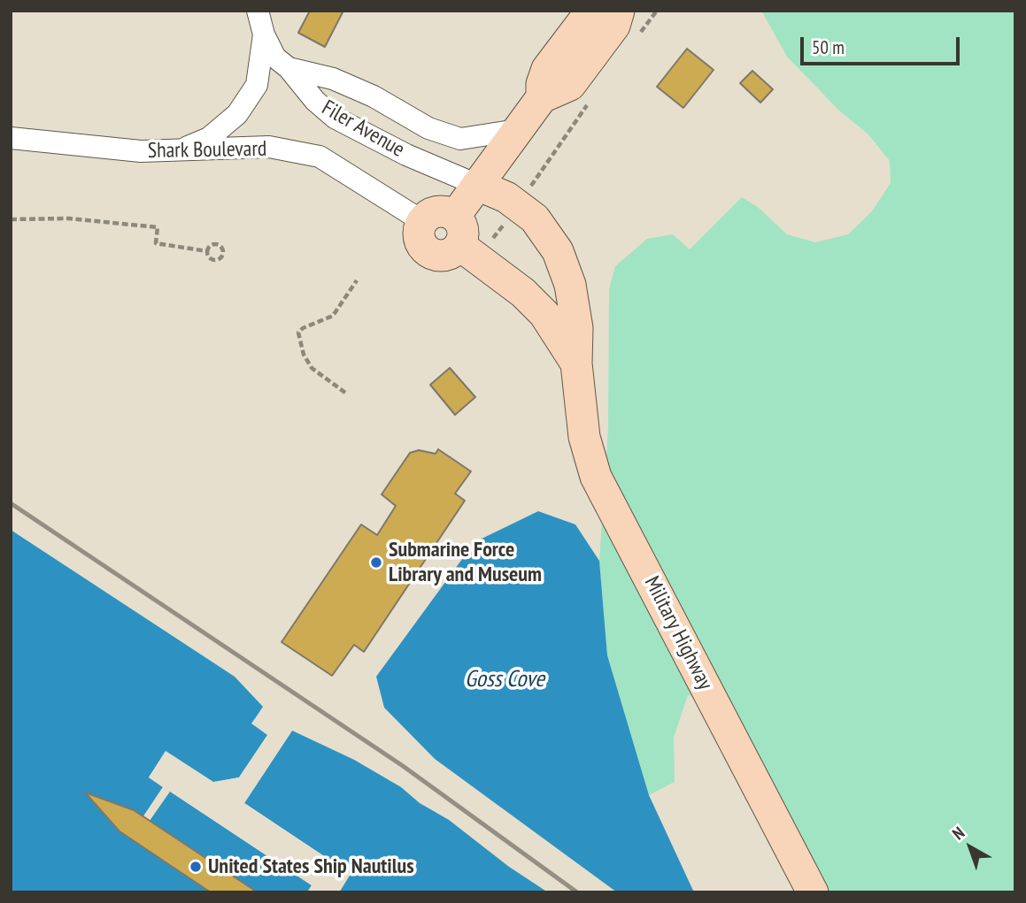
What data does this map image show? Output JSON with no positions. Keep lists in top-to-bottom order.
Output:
{
  "streets": {
    "street": ["Filer Avenue", "Shark Boulevard", "Military Highway"]
  },
  "crossings": [
    ["Filer Avenue", "Military Highway"]
  ],
  "water": ["Goss Cove"],
  "places": ["Submarine Force Library and Museum", "United States Ship Nautilus"],
  "scale_bar": "50 m",
  "north": "top left"
}
